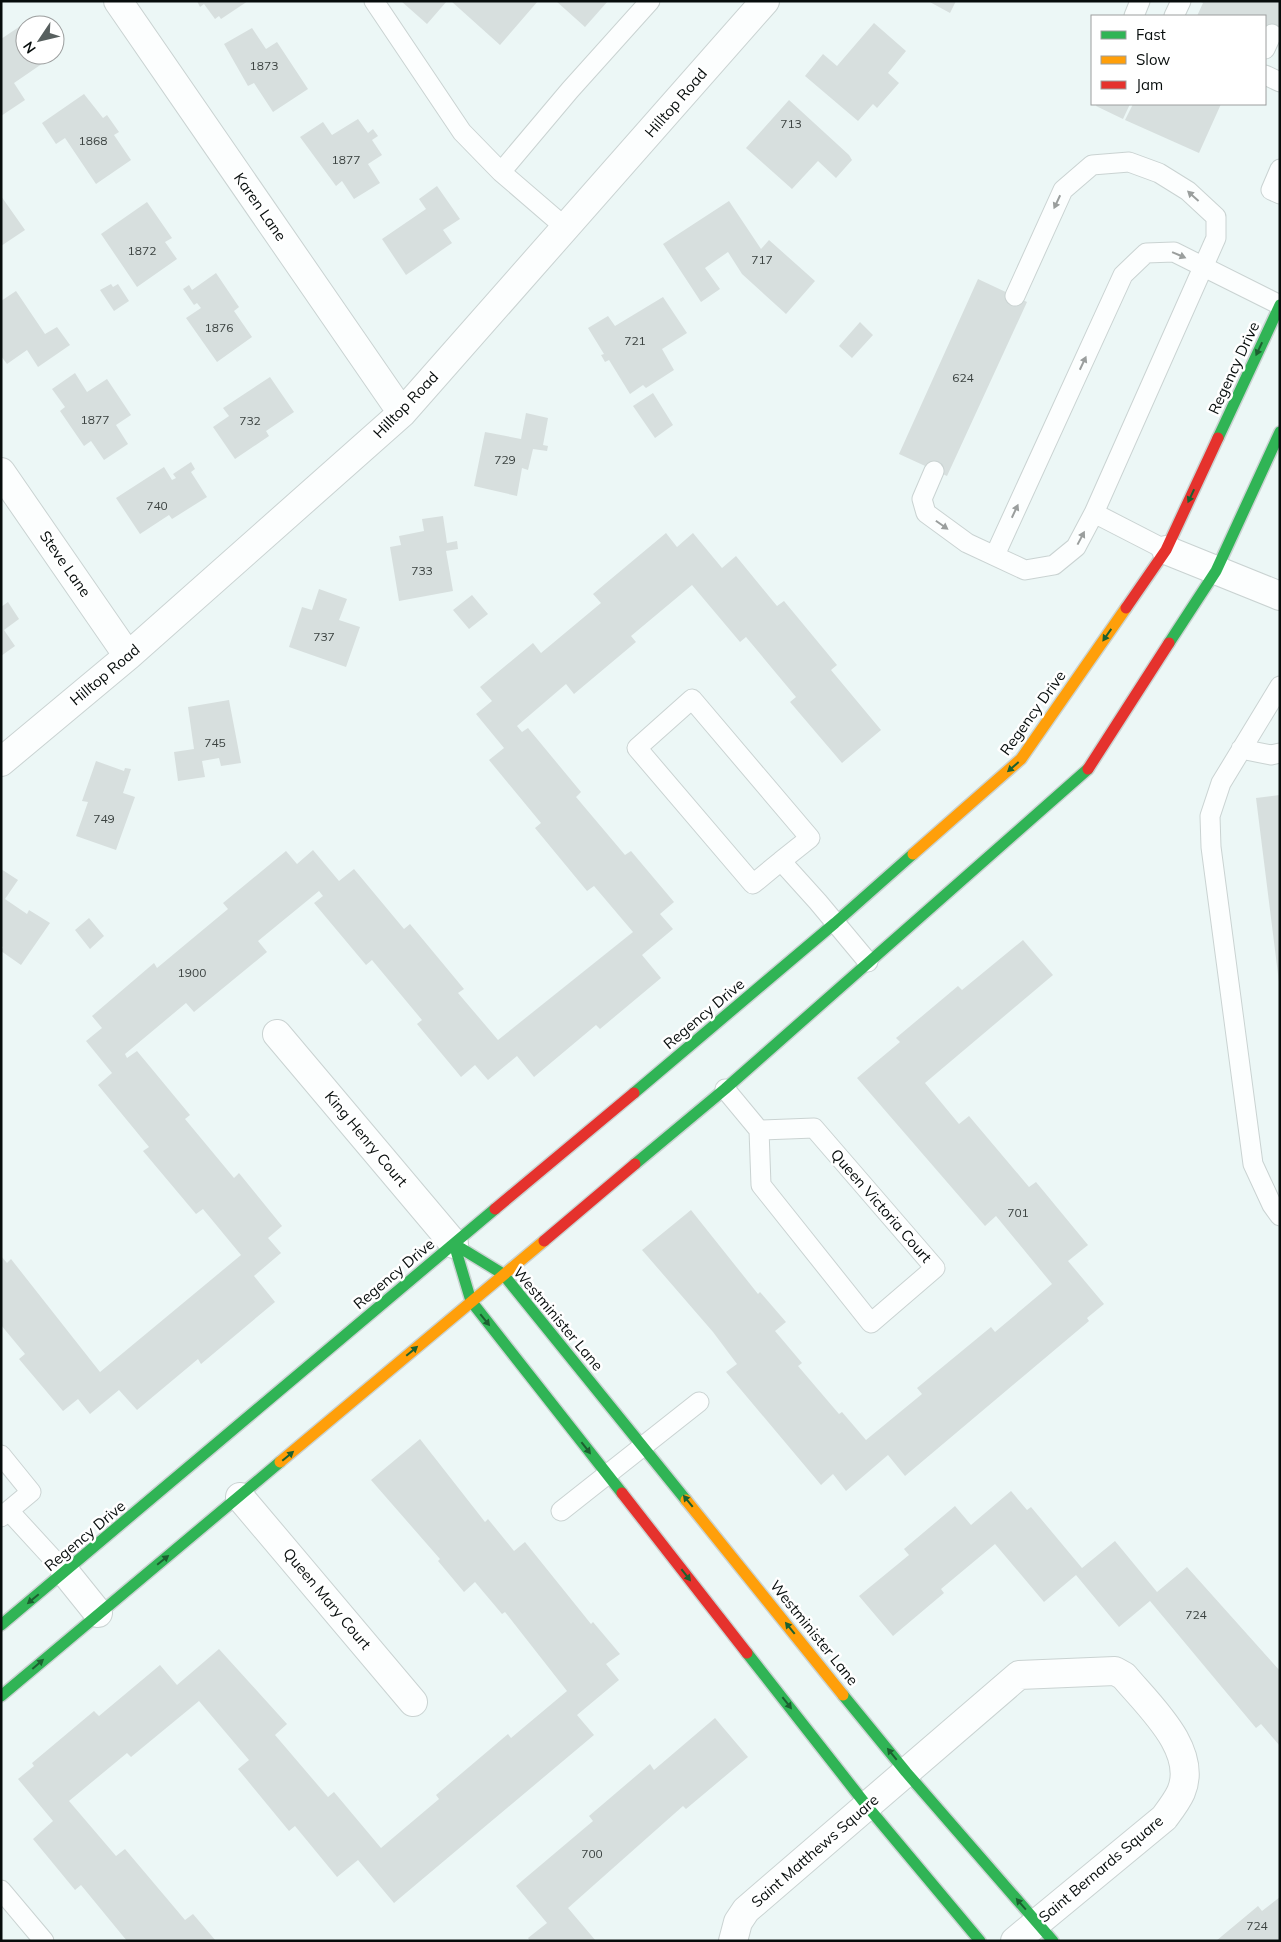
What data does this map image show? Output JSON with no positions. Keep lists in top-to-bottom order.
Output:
{
  "streets": {
    "street": [
      "Hilltop Road",
      "Karen Lane",
      "Regency Drive",
      "Steve Lane",
      "King Henry Court",
      "Westminister Lane",
      "Queen Mary Court",
      "Saint Matthews Square",
      "Saint Bernards Square"
    ],
    "lane": ["Queen Victoria Court"]
  },
  "crossings": [
    ["Hilltop Road", "Karen Lane"],
    ["Hilltop Road", "Steve Lane"],
    ["Regency Drive", "King Henry Court"],
    ["Regency Drive", "Westminister Lane"],
    ["King Henry Court", "Westminister Lane"],
    ["Westminister Lane", "Saint Matthews Square"],
    ["Westminister Lane", "Saint Bernards Square"],
    ["Saint Matthews Square", "Saint Bernards Square"]
  ],
  "house_numbers": [
    "1873",
    "713",
    "1868",
    "1877",
    "1872",
    "717",
    "1876",
    "721",
    "624",
    "1877",
    "732",
    "729",
    "740",
    "733",
    "737",
    "745",
    "749",
    "1900",
    "701",
    "724",
    "700",
    "724"
  ],
  "legend": ["Fast", "Slow", "Jam"],
  "north": "bottom left"
}
